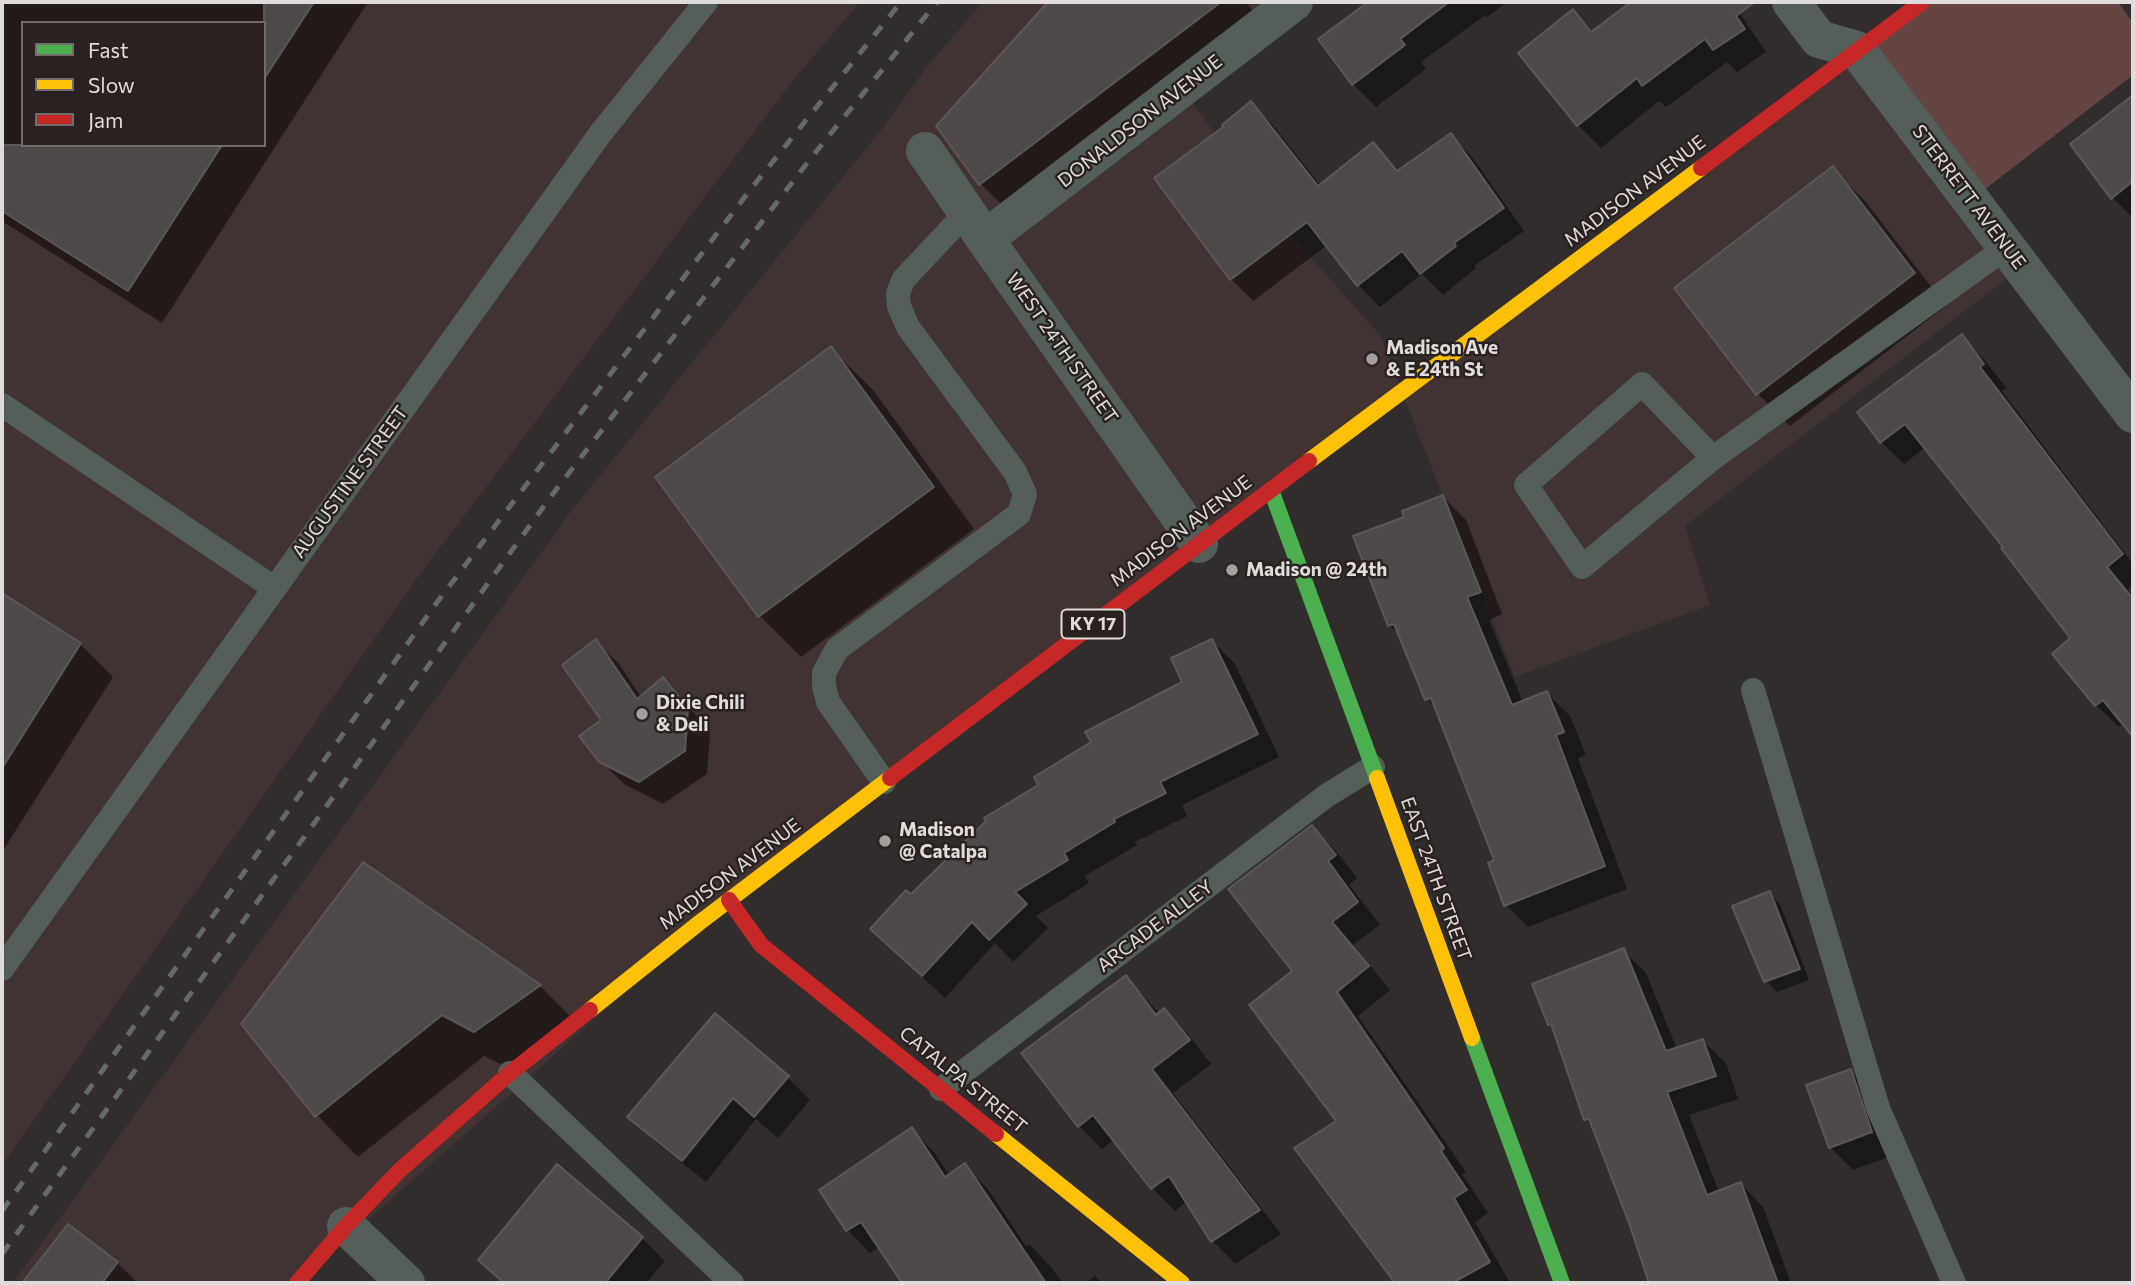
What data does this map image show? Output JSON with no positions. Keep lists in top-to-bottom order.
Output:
{
  "streets": {
    "main road": [
      "MADISON AVENUE",
      "KY 17",
      "EAST 24TH STREET",
      "CATALPA STREET"
    ],
    "street": ["DONALDSON AVENUE", "STERRETT AVENUE", "WEST 24TH STREET"],
    "lane": ["AUGUSTINE STREET", "ARCADE ALLEY"]
  },
  "crossings": [
    ["DONALDSON AVENUE", "WEST 24TH STREET"],
    ["MADISON AVENUE", "STERRETT AVENUE"],
    ["MADISON AVENUE", "WEST 24TH STREET"],
    ["MADISON AVENUE", "EAST 24TH STREET"],
    ["MADISON AVENUE", "CATALPA STREET"],
    ["EAST 24TH STREET", "ARCADE ALLEY"],
    ["ARCADE ALLEY", "CATALPA STREET"]
  ],
  "places": [
    "Madison Ave & E 24th St",
    "Madison @ 24th",
    "Dixie Chili & Deli",
    "Madison @ Catalpa"
  ],
  "legend": ["Fast", "Slow", "Jam"]
}
